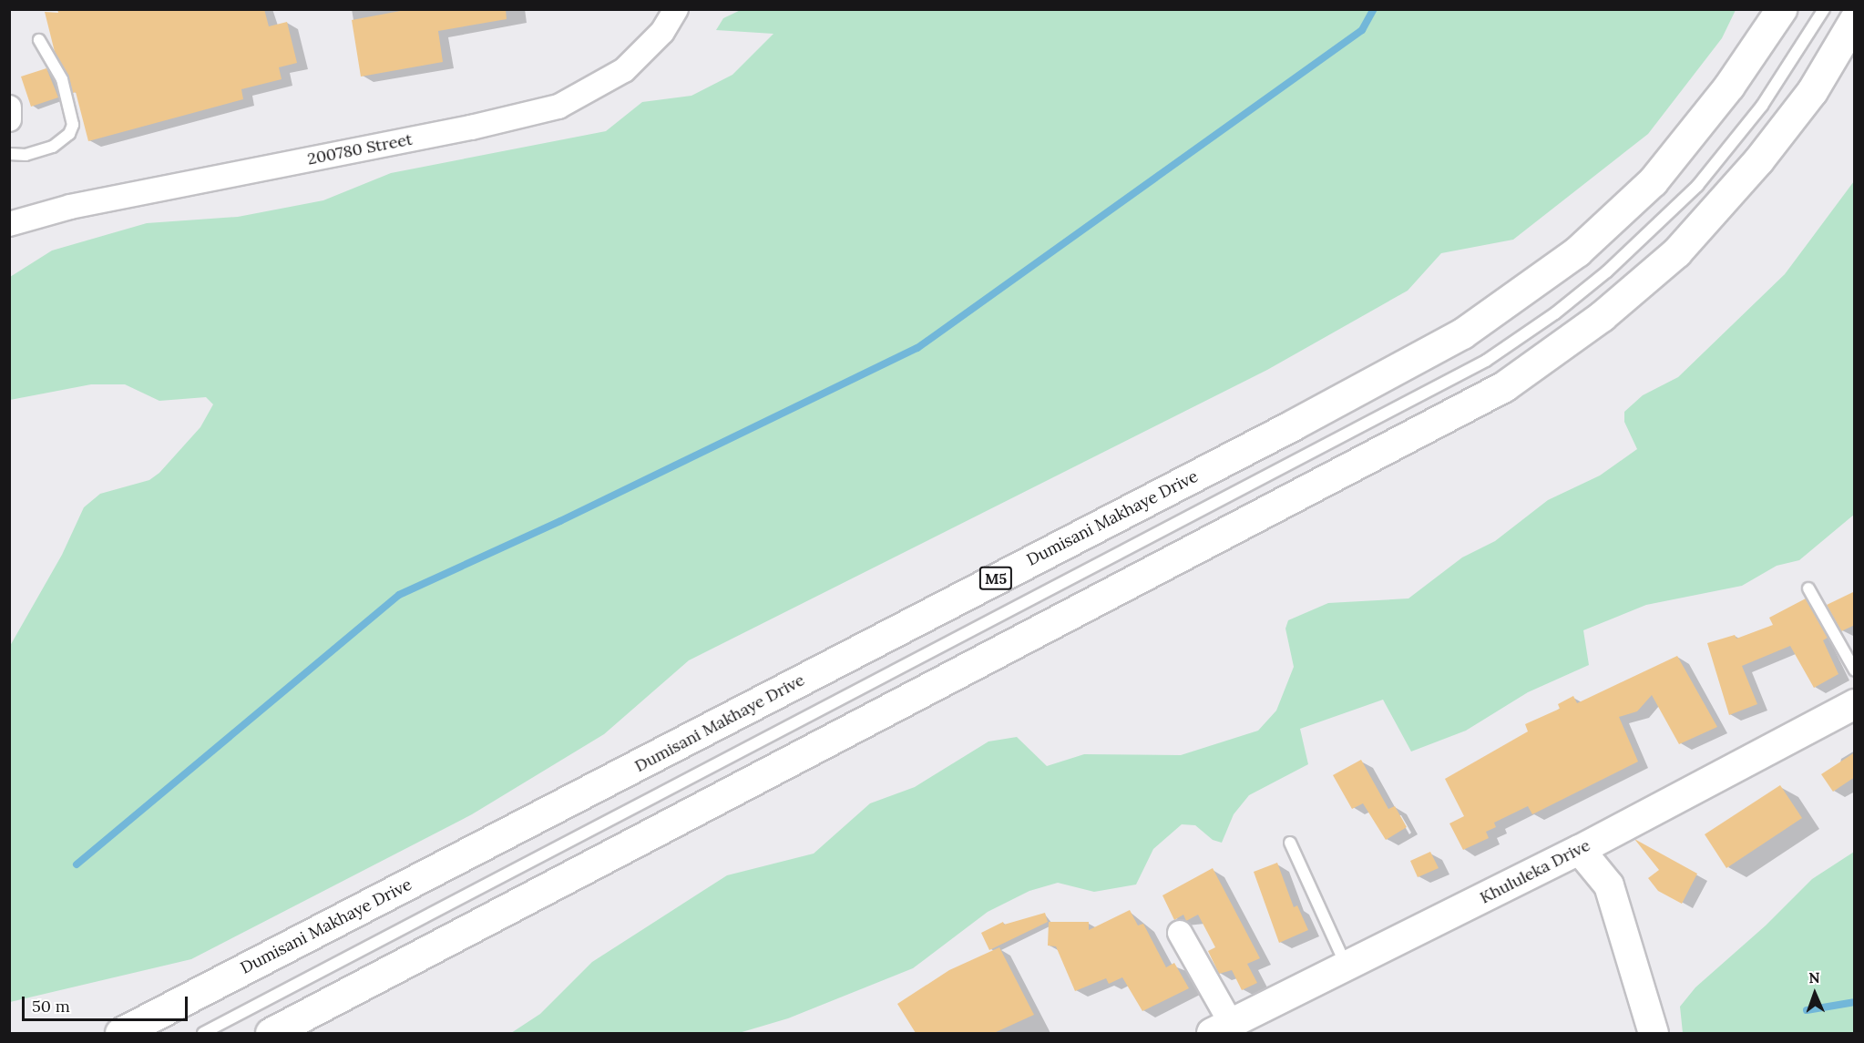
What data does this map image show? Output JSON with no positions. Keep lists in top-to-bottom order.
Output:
{
  "streets": {
    "main road": ["Dumisani Makhaye Drive", "M5"],
    "street": ["200780 Street", "Khululeka Drive"]
  },
  "scale_bar": "50 m",
  "north": "top"
}
